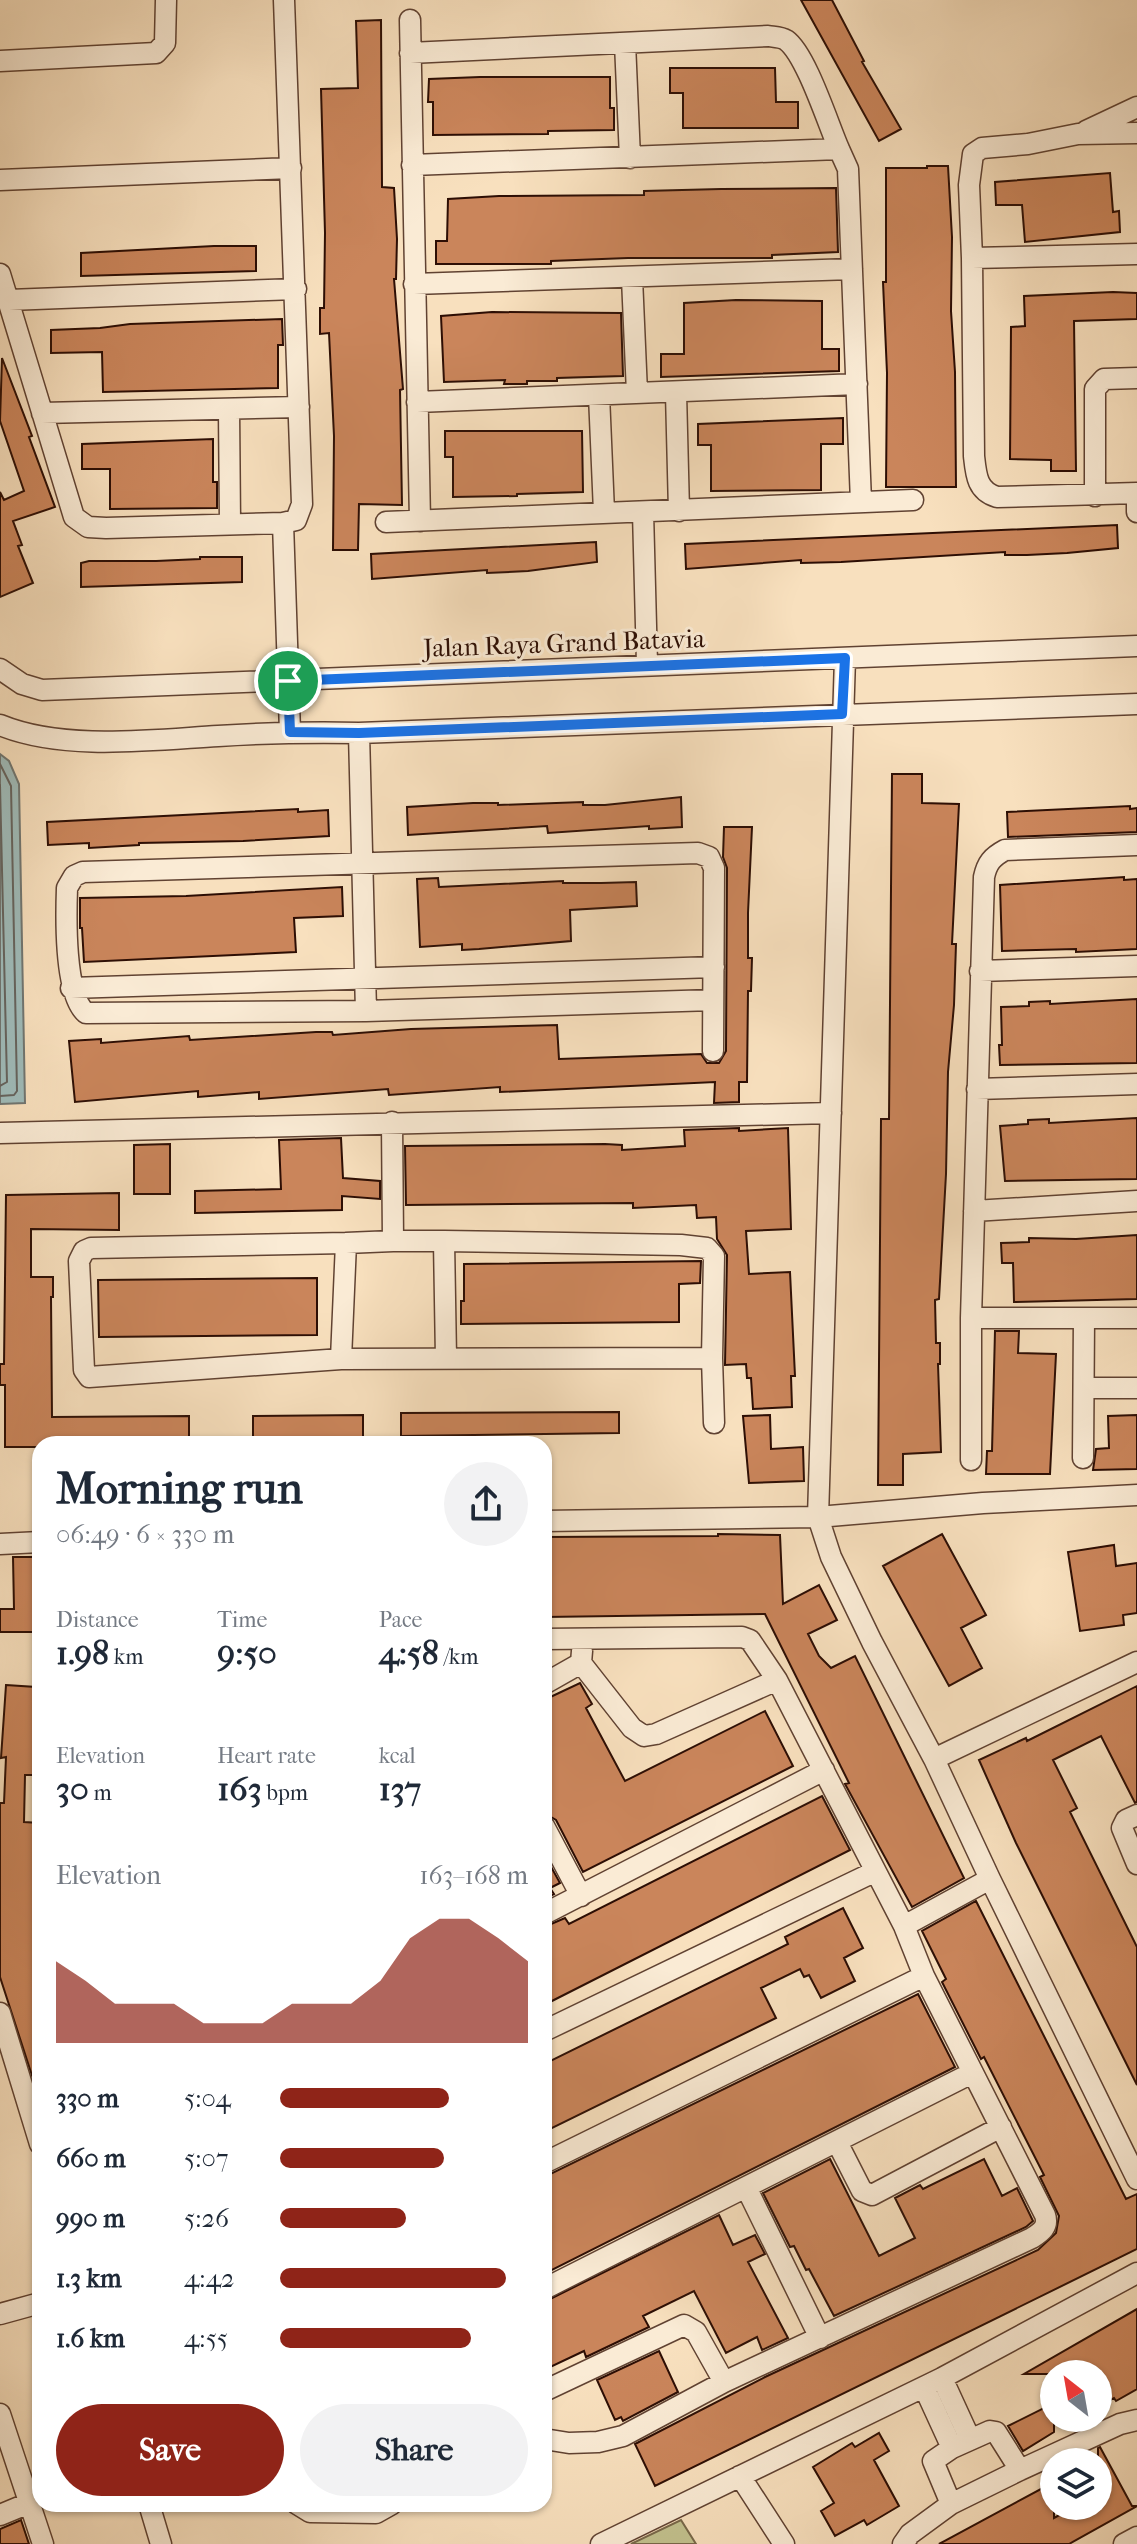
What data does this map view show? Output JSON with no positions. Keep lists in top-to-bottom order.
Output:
{
  "streets": {
    "street": ["Jalan Raya Grand Batavia"]
  },
  "north": "top left",
  "page": {
    "heading": ["Morning run", "06:49 · 6 × 330 m"],
    "stats": [
      ["Distance", "1.98 km"],
      ["Time", "9:50"],
      ["Pace", "4:58 /km"],
      ["Elevation", "30 m"],
      ["Heart rate", "163 bpm"],
      ["kcal", "137"]
    ],
    "chart": ["Elevation", "163–168 m"],
    "list": [
      {
        "name": "330 m",
        "note": "5:04"
      },
      {
        "name": "660 m",
        "note": "5:07"
      },
      {
        "name": "990 m",
        "note": "5:26"
      },
      {
        "name": "1.3 km",
        "note": "4:42"
      },
      {
        "name": "1.6 km",
        "note": "4:55"
      }
    ],
    "buttons": ["Save", "Share"]
  }
}
